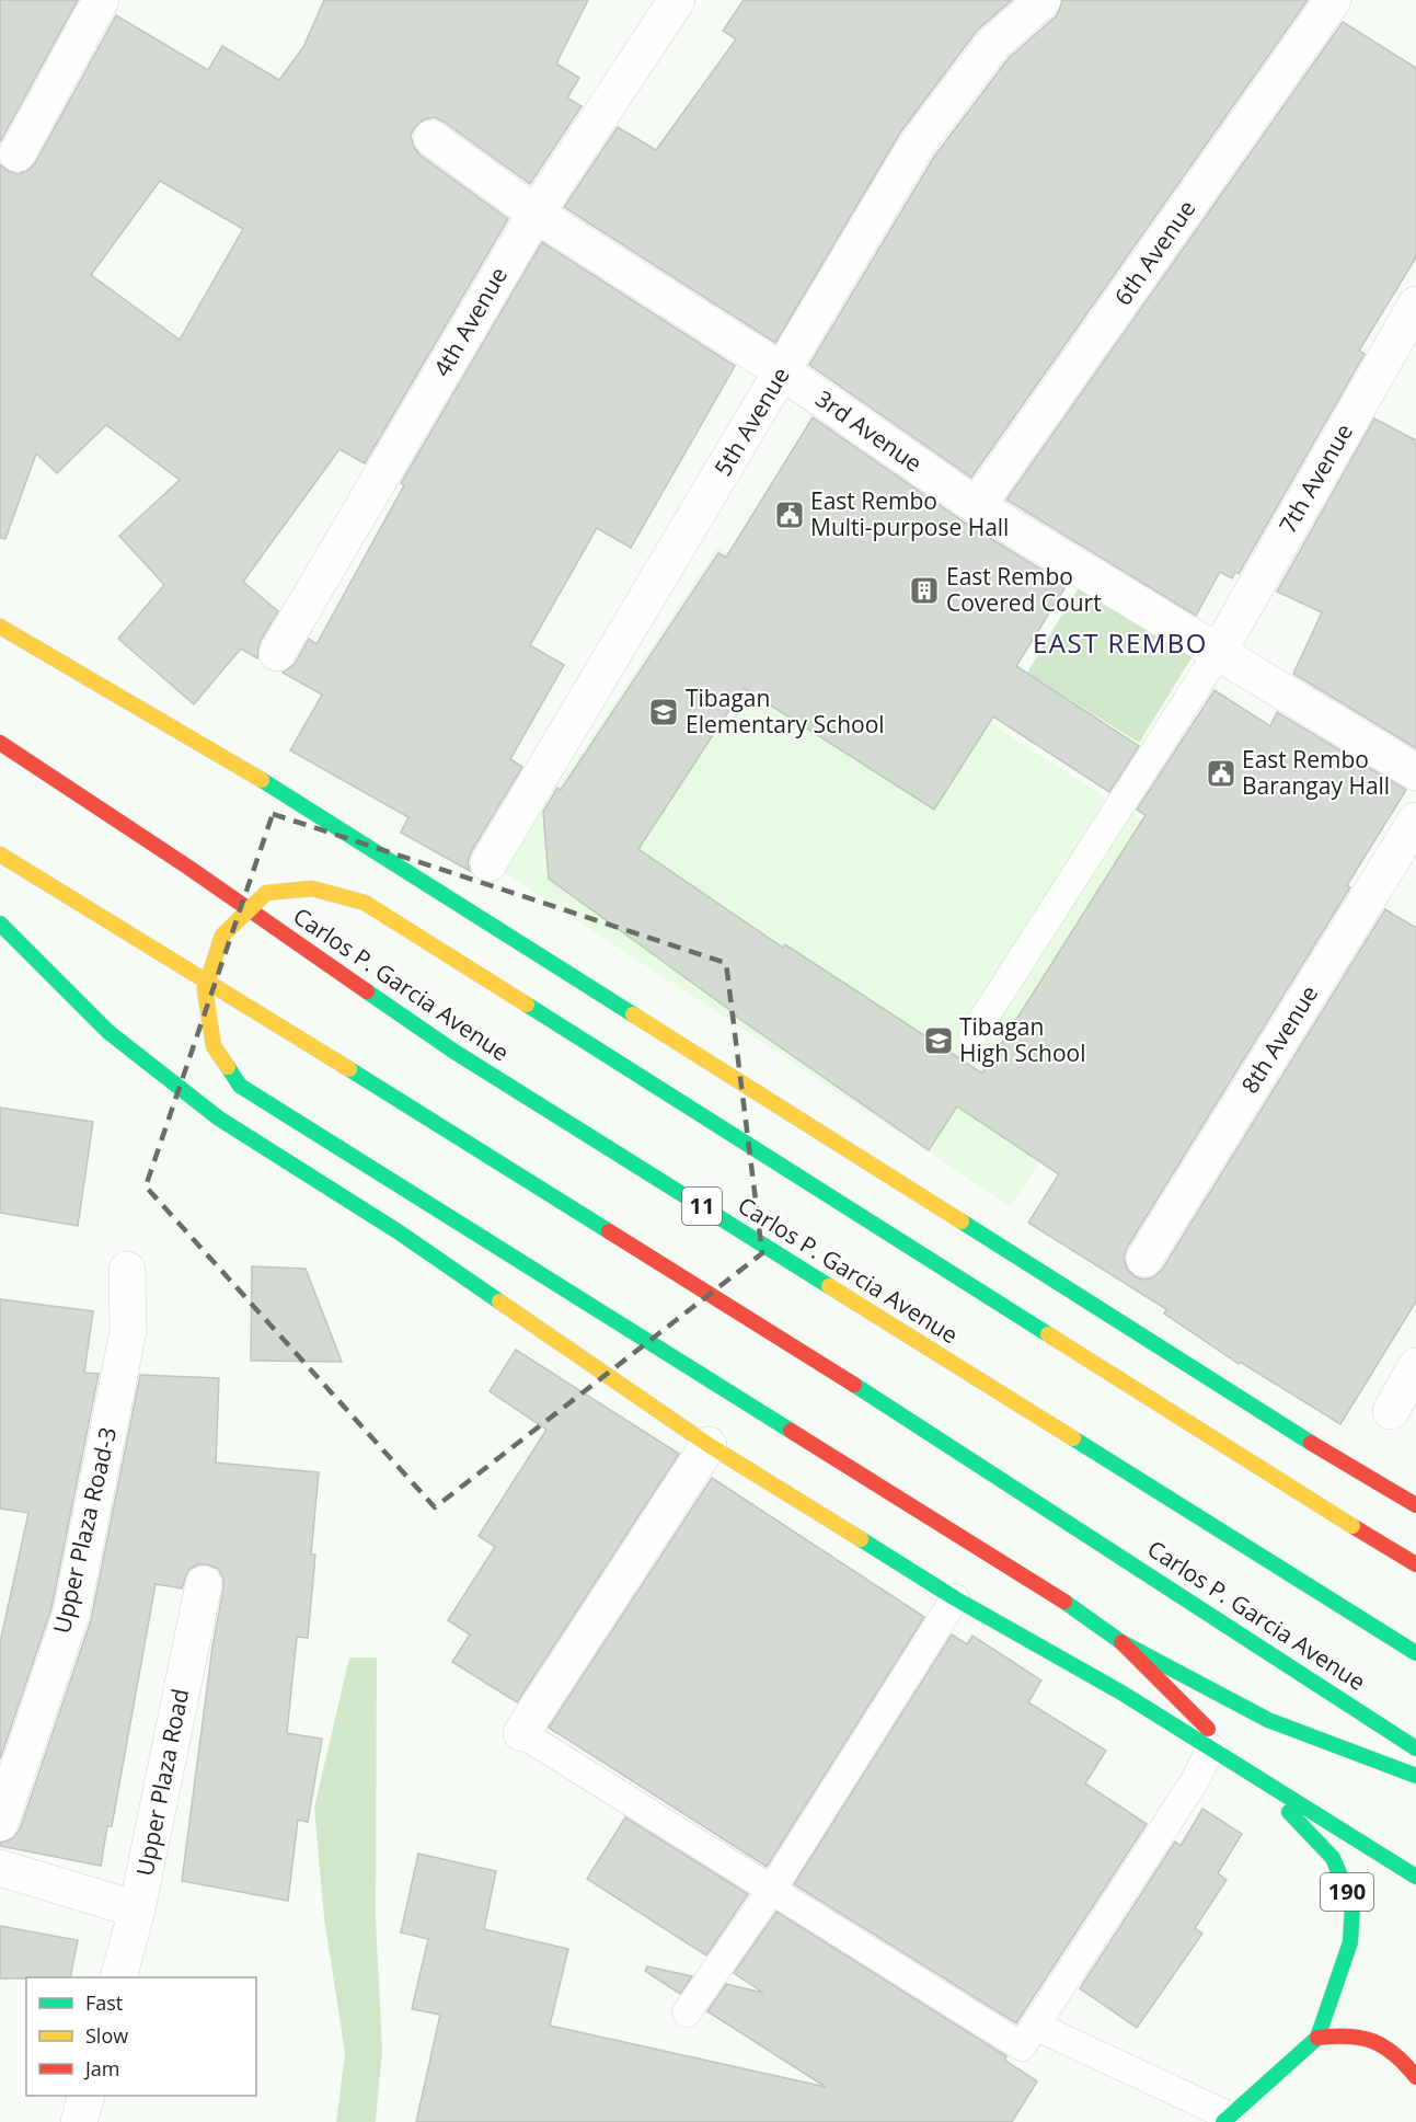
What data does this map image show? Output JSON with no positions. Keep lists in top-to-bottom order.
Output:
{
  "streets": {
    "main road": ["Carlos P. Garcia Avenue", "11", "190"],
    "street": [
      "6th Avenue",
      "4th Avenue",
      "5th Avenue",
      "3rd Avenue",
      "7th Avenue",
      "8th Avenue",
      "Upper Plaza Road-3",
      "Upper Plaza Road"
    ]
  },
  "crossings": [
    ["6th Avenue", "3rd Avenue"],
    ["4th Avenue", "3rd Avenue"],
    ["5th Avenue", "3rd Avenue"],
    ["3rd Avenue", "7th Avenue"]
  ],
  "districts": ["EAST REMBO"],
  "places": {
    "public building": ["East Rembo Multi-purpose Hall", "East Rembo Barangay Hall"],
    "building": ["East Rembo Covered Court"],
    "school or university": ["Tibagan Elementary School", "Tibagan High School"]
  },
  "legend": ["Fast", "Slow", "Jam"]
}
